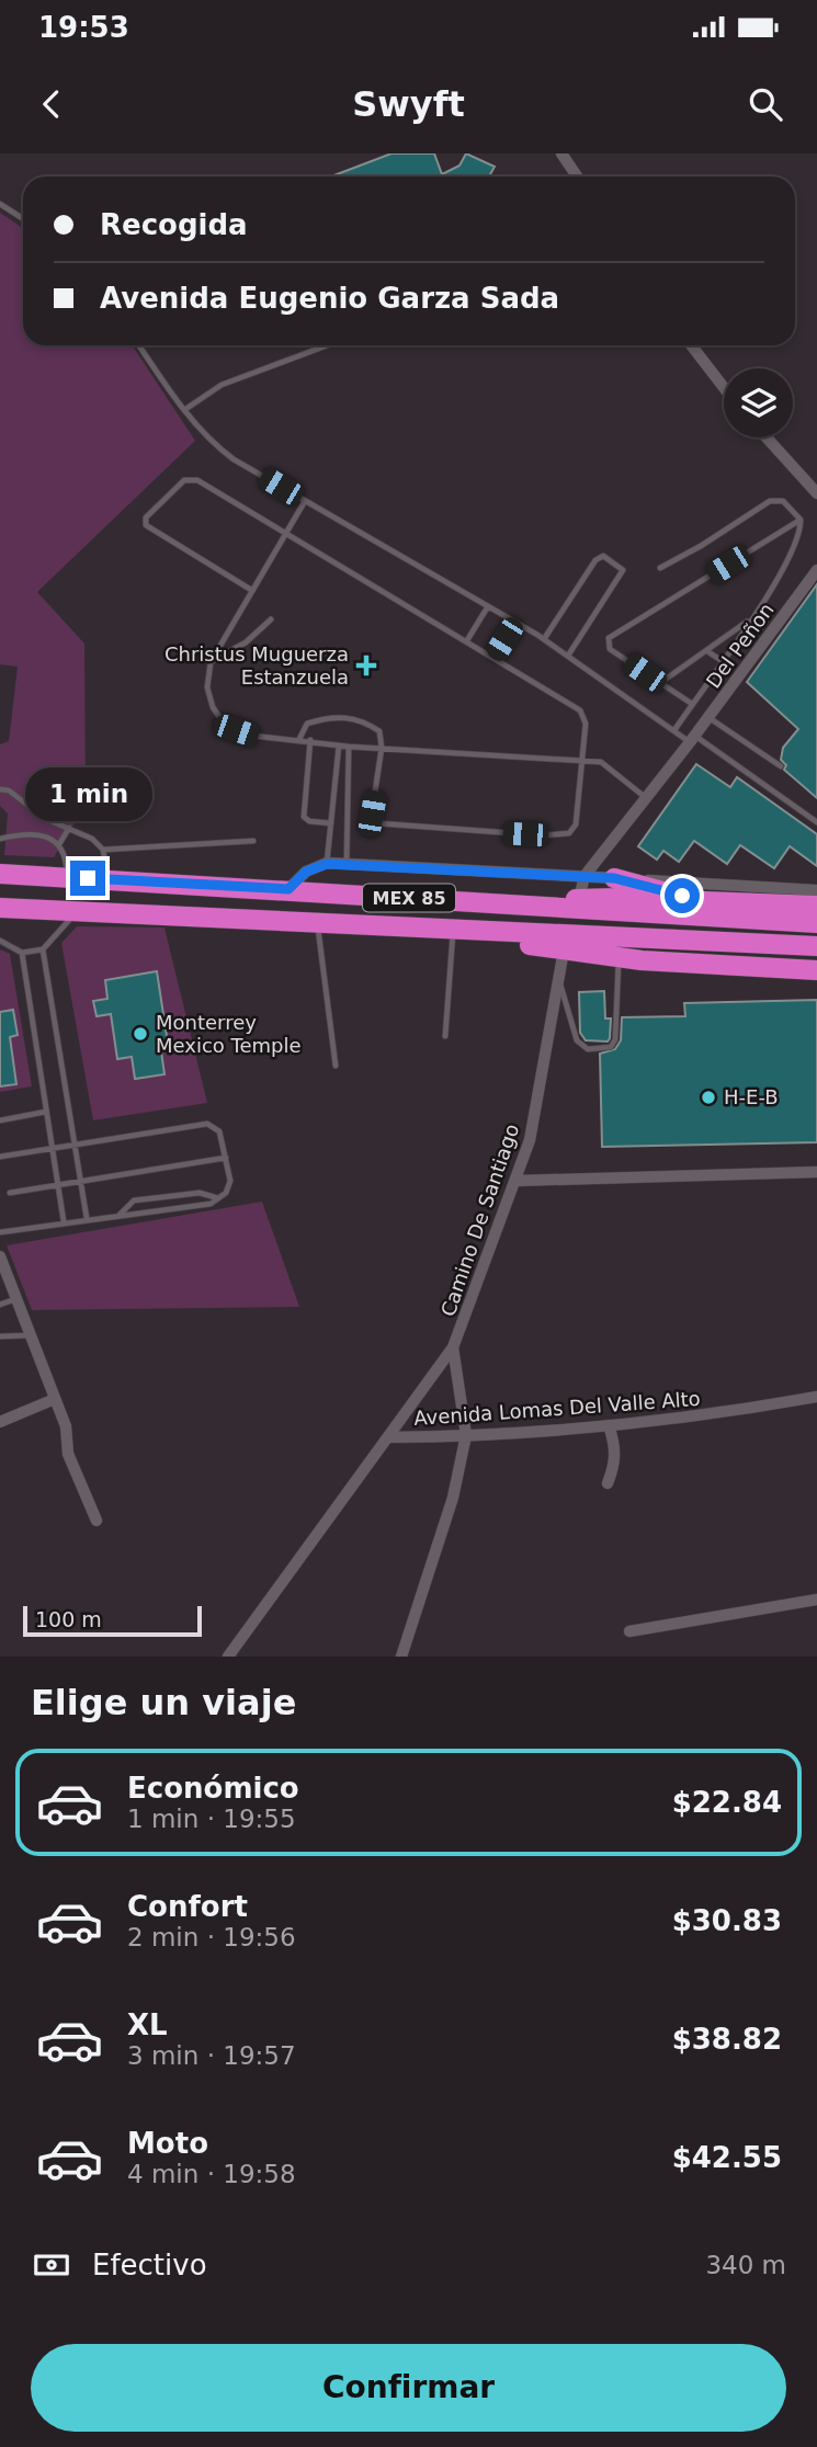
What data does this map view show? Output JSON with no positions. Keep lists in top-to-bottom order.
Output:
{
  "streets": {
    "highway": ["MEX 85"],
    "street": ["Del Peñon", "Camino De Santiago", "Avenida Lomas Del Valle Alto"]
  },
  "crossings": [
    ["Camino De Santiago", "Avenida Lomas Del Valle Alto"]
  ],
  "places": {
    "health": ["Christus Muguerza Estanzuela"],
    "other": ["Monterrey Mexico Temple", "H-E-B"]
  },
  "scale_bar": "100 m",
  "page": {
    "status": "19:53",
    "header": "Swyft",
    "banner": ["Recogida", "Avenida Eugenio Garza Sada"],
    "bubble": "1 min",
    "scale": "100 m",
    "heading": "Elige un viaje",
    "list": [
      {
        "name": "Económico",
        "note": "1 min · 19:55",
        "value": "$22.84"
      },
      {
        "name": "Confort",
        "note": "2 min · 19:56",
        "value": "$30.83"
      },
      {
        "name": "XL",
        "note": "3 min · 19:57",
        "value": "$38.82"
      },
      {
        "name": "Moto",
        "note": "4 min · 19:58",
        "value": "$42.55"
      }
    ],
    "pay": ["Efectivo", "340 m"],
    "buttons": "Confirmar"
  }
}
